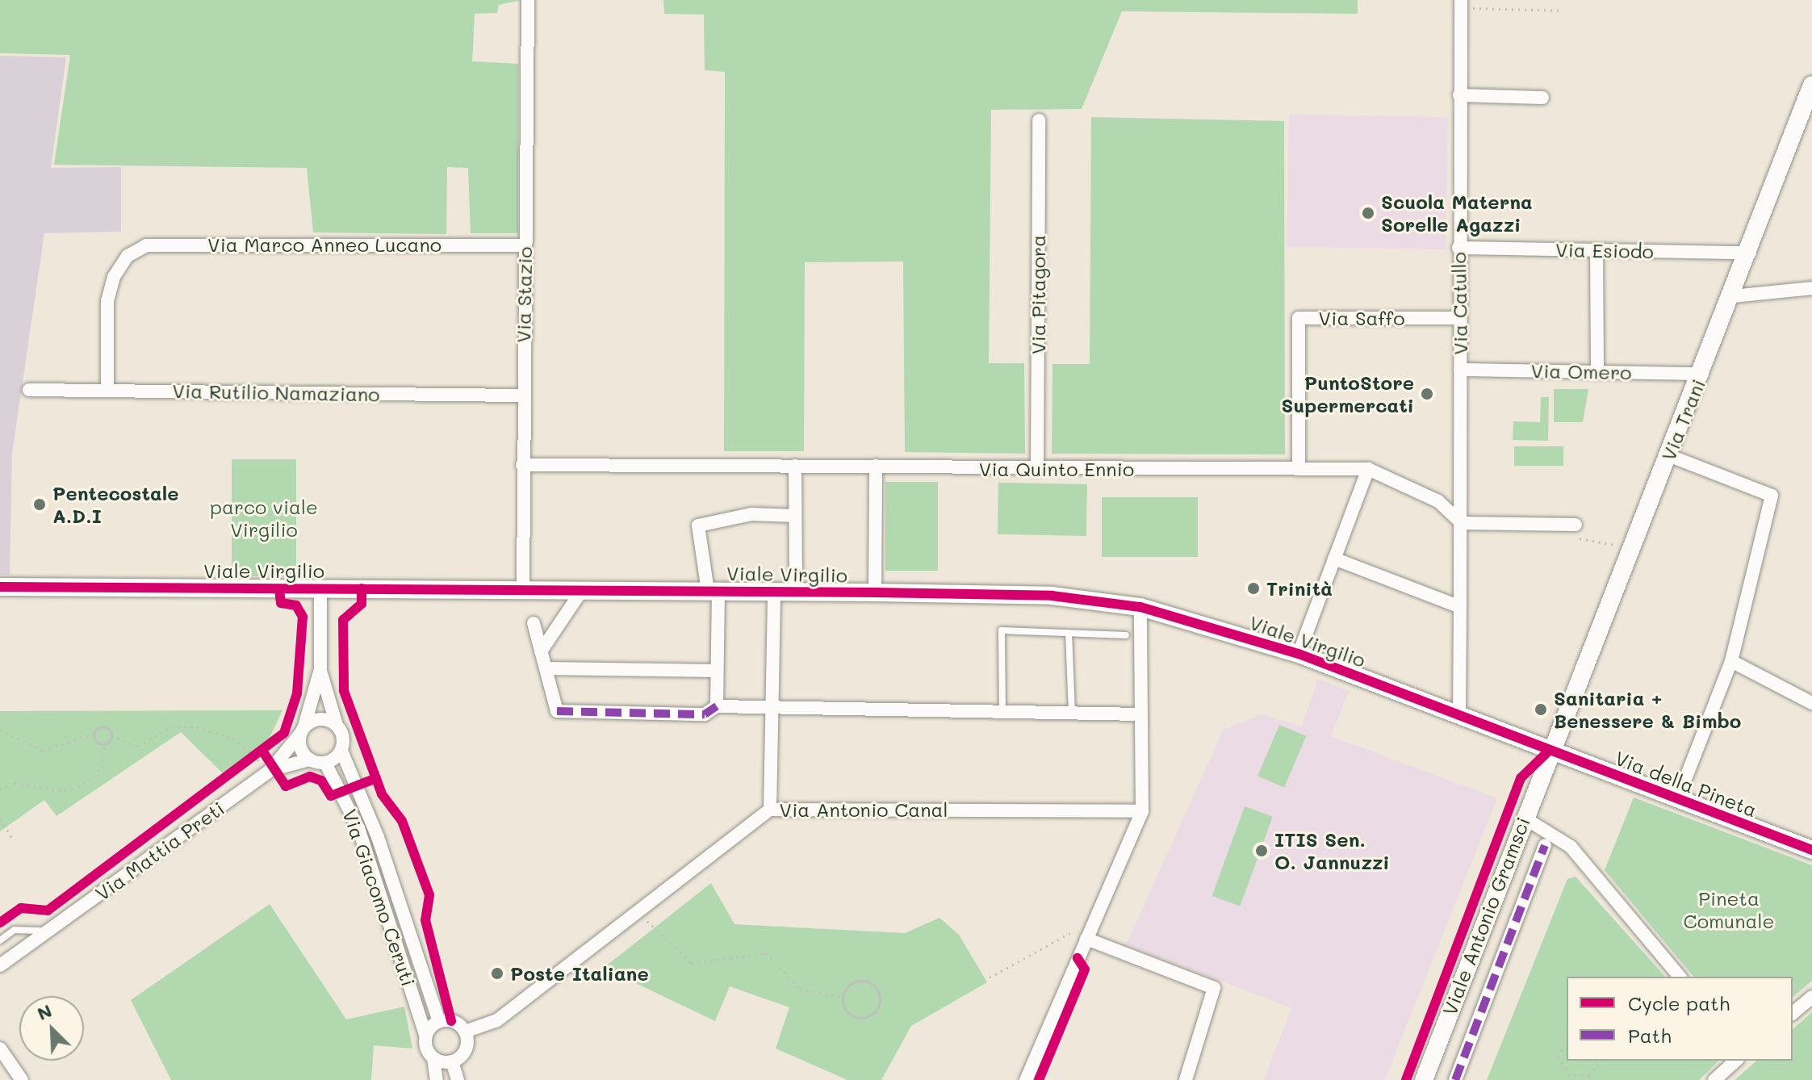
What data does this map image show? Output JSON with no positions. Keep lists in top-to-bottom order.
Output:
{
  "streets": {
    "street": [
      "Via Marco Anneo Lucano",
      "Via Esiodo",
      "Via Stazio",
      "Via Pitagora",
      "Via Catullo",
      "Via Saffo",
      "Via Omero",
      "Via Rutilio Namaziano",
      "Via Trani",
      "Via Quinto Ennio",
      "Viale Virgilio",
      "Via della Pineta",
      "Via Antonio Canal",
      "Via Mattia Preti",
      "Via Giacomo Ceruti",
      "Viale Antonio Gramsci"
    ]
  },
  "crossings": [
    ["Via Marco Anneo Lucano", "Via Stazio"],
    ["Via Marco Anneo Lucano", "Via Rutilio Namaziano"],
    ["Via Esiodo", "Via Catullo"],
    ["Via Esiodo", "Via Trani"],
    ["Via Stazio", "Via Rutilio Namaziano"],
    ["Via Stazio", "Via Quinto Ennio"],
    ["Via Stazio", "Viale Virgilio"],
    ["Via Pitagora", "Via Quinto Ennio"],
    ["Via Catullo", "Via Saffo"],
    ["Via Catullo", "Via Omero"],
    ["Via Catullo", "Via Quinto Ennio"],
    ["Via Catullo", "Viale Virgilio"],
    ["Via Saffo", "Via Quinto Ennio"],
    ["Via Omero", "Via Trani"],
    ["Via Trani", "Viale Virgilio"],
    ["Via Trani", "Via della Pineta"],
    ["Via Trani", "Viale Antonio Gramsci"],
    ["Viale Virgilio", "Via della Pineta"],
    ["Viale Virgilio", "Viale Antonio Gramsci"],
    ["Via della Pineta", "Viale Antonio Gramsci"],
    ["Via Antonio Canal", "Via Giacomo Ceruti"],
    ["Via Mattia Preti", "Via Giacomo Ceruti"]
  ],
  "parks": ["parco viale Virgilio", "Pineta Comunale"],
  "places": [
    "Scuola Materna Sorelle Agazzi",
    "PuntoStore Supermercati",
    "Pentecostale A.D.I",
    "Trinità",
    "Sanitaria + Benessere & Bimbo",
    "ITIS Sen. O. Jannuzzi",
    "Poste Italiane"
  ],
  "legend": ["Cycle path", "Path"],
  "north": "top left"
}
